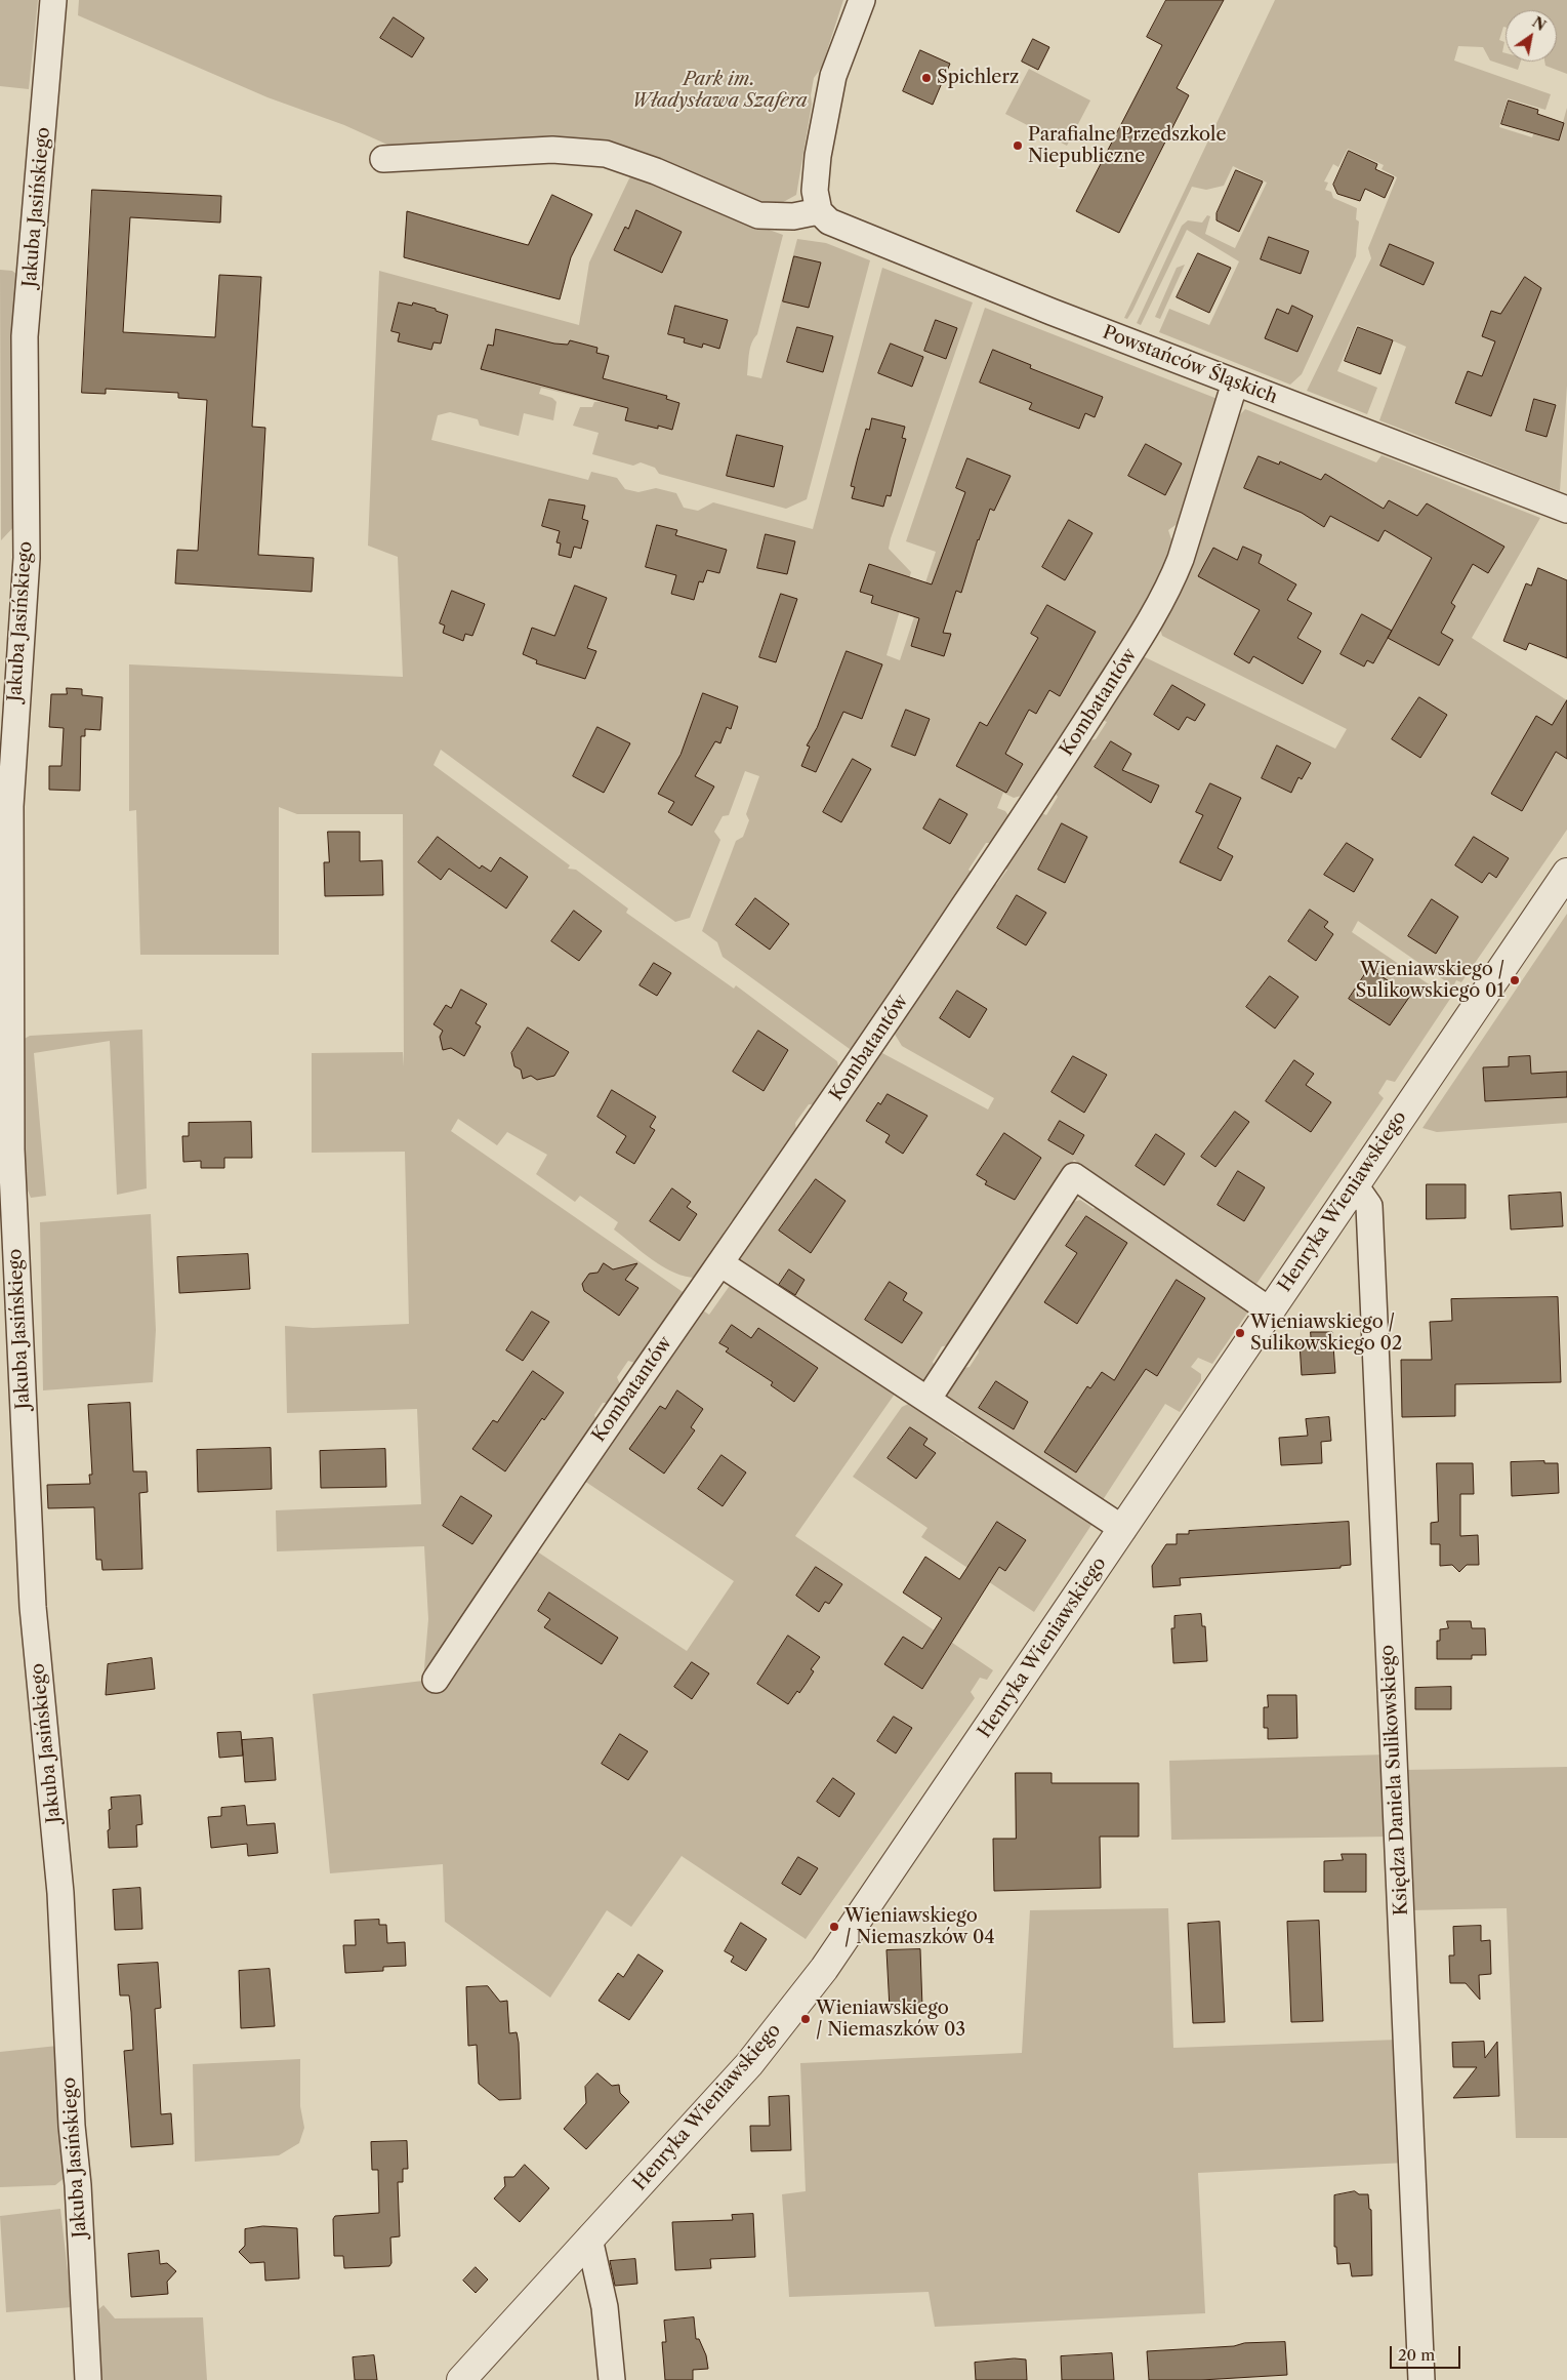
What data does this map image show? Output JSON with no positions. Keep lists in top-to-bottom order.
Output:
{
  "streets": {
    "street": [
      "Jakuba Jasińskiego",
      "Powstańców Śląskich",
      "Kombatantów",
      "Henryka Wieniawskiego",
      "Księdza Daniela Sulikowskiego"
    ]
  },
  "crossings": [
    ["Powstańców Śląskich", "Kombatantów"],
    ["Henryka Wieniawskiego", "Księdza Daniela Sulikowskiego"]
  ],
  "parks": ["Park im. Władysława Szafera"],
  "places": [
    "Spichlerz",
    "Parafialne Przedszkole Niepubliczne",
    "Wieniawskiego / Sulikowskiego 01",
    "Wieniawskiego / Sulikowskiego 02",
    "Wieniawskiego / Niemaszków 04",
    "Wieniawskiego / Niemaszków 03"
  ],
  "scale_bar": "20 m",
  "north": "top right"
}
